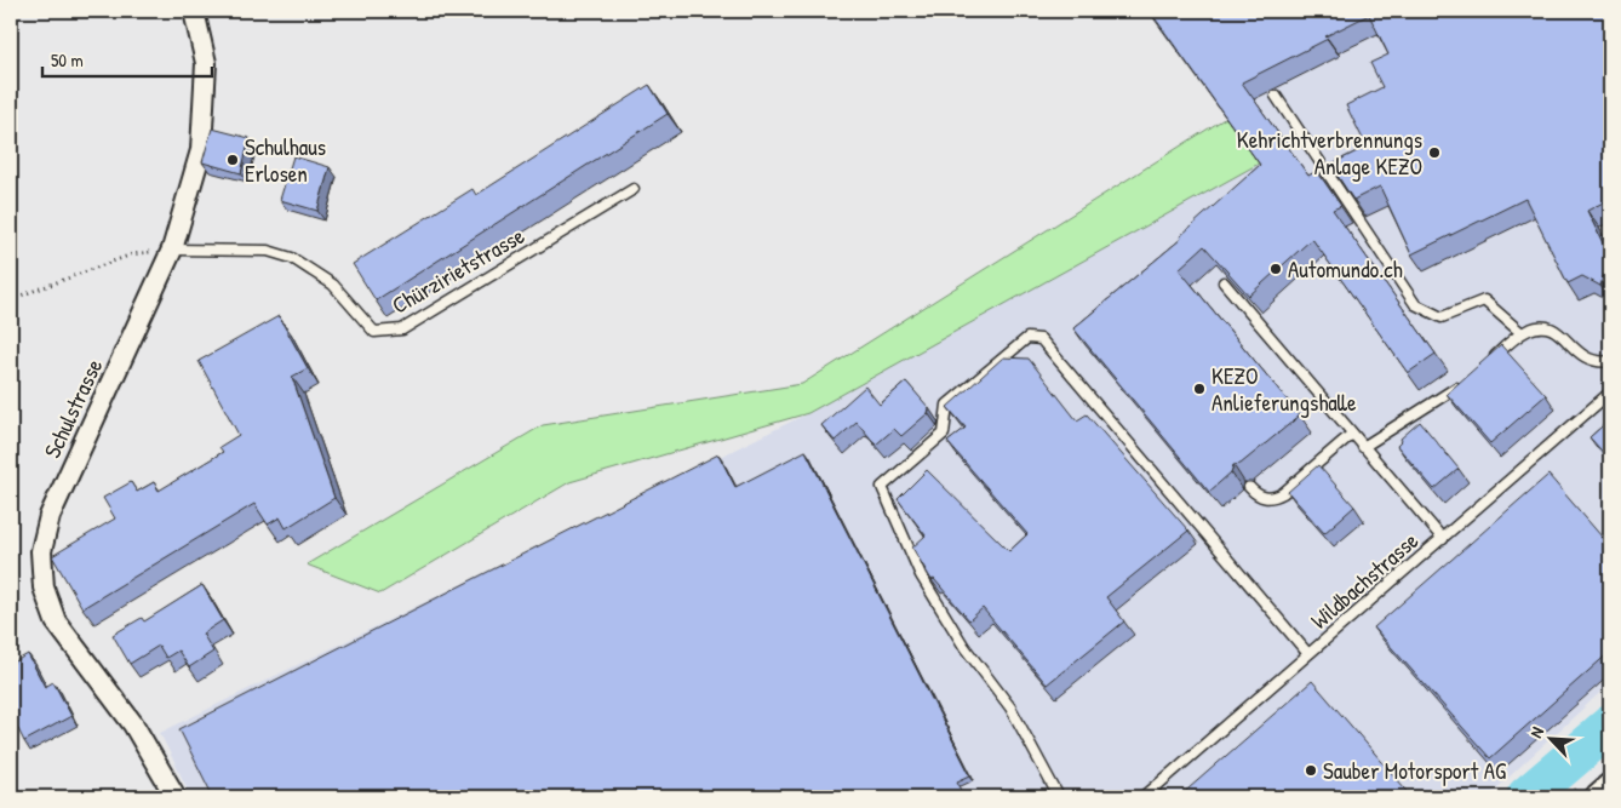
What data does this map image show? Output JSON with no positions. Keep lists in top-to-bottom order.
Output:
{
  "streets": {
    "street": ["Schulstrasse"],
    "lane": ["Chürzirietstrasse", "Wildbachstrasse"]
  },
  "crossings": [
    ["Chürzirietstrasse", "Schulstrasse"]
  ],
  "places": [
    "Kehrichtverbrennungs Anlage KEZO",
    "Schulhaus Erlosen",
    "Automundo.ch",
    "KEZO Anlieferungshalle",
    "Sauber Motorsport AG"
  ],
  "scale_bar": "50 m",
  "north": "top left"
}
